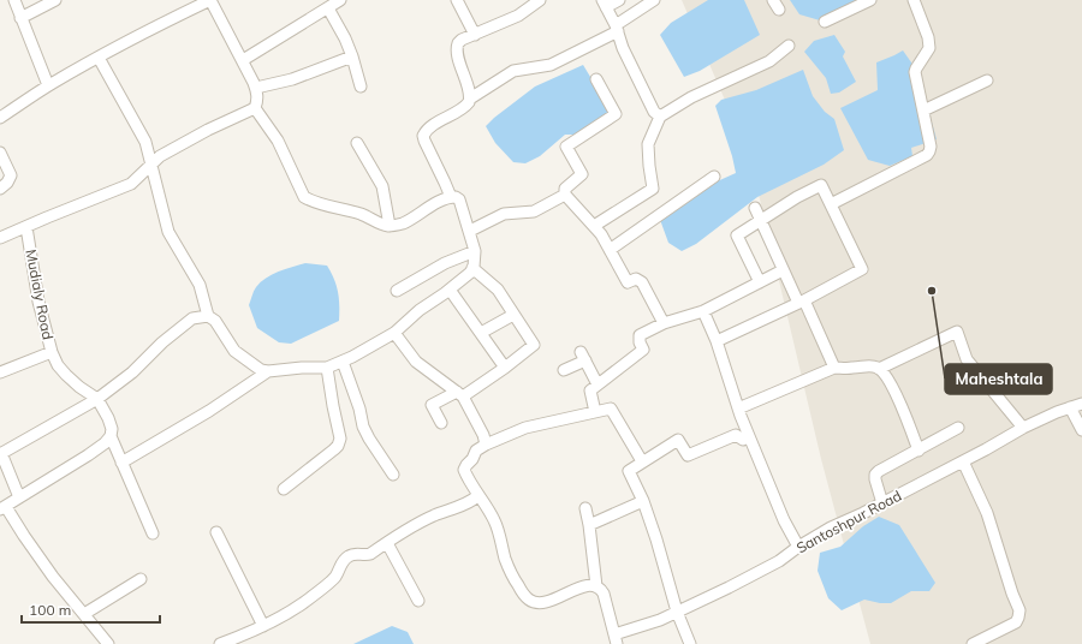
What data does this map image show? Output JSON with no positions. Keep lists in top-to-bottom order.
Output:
{
  "streets": {
    "street": ["Mudialy Road", "Santoshpur Road"]
  },
  "places": ["Maheshtala"],
  "scale_bar": "100 m"
}
